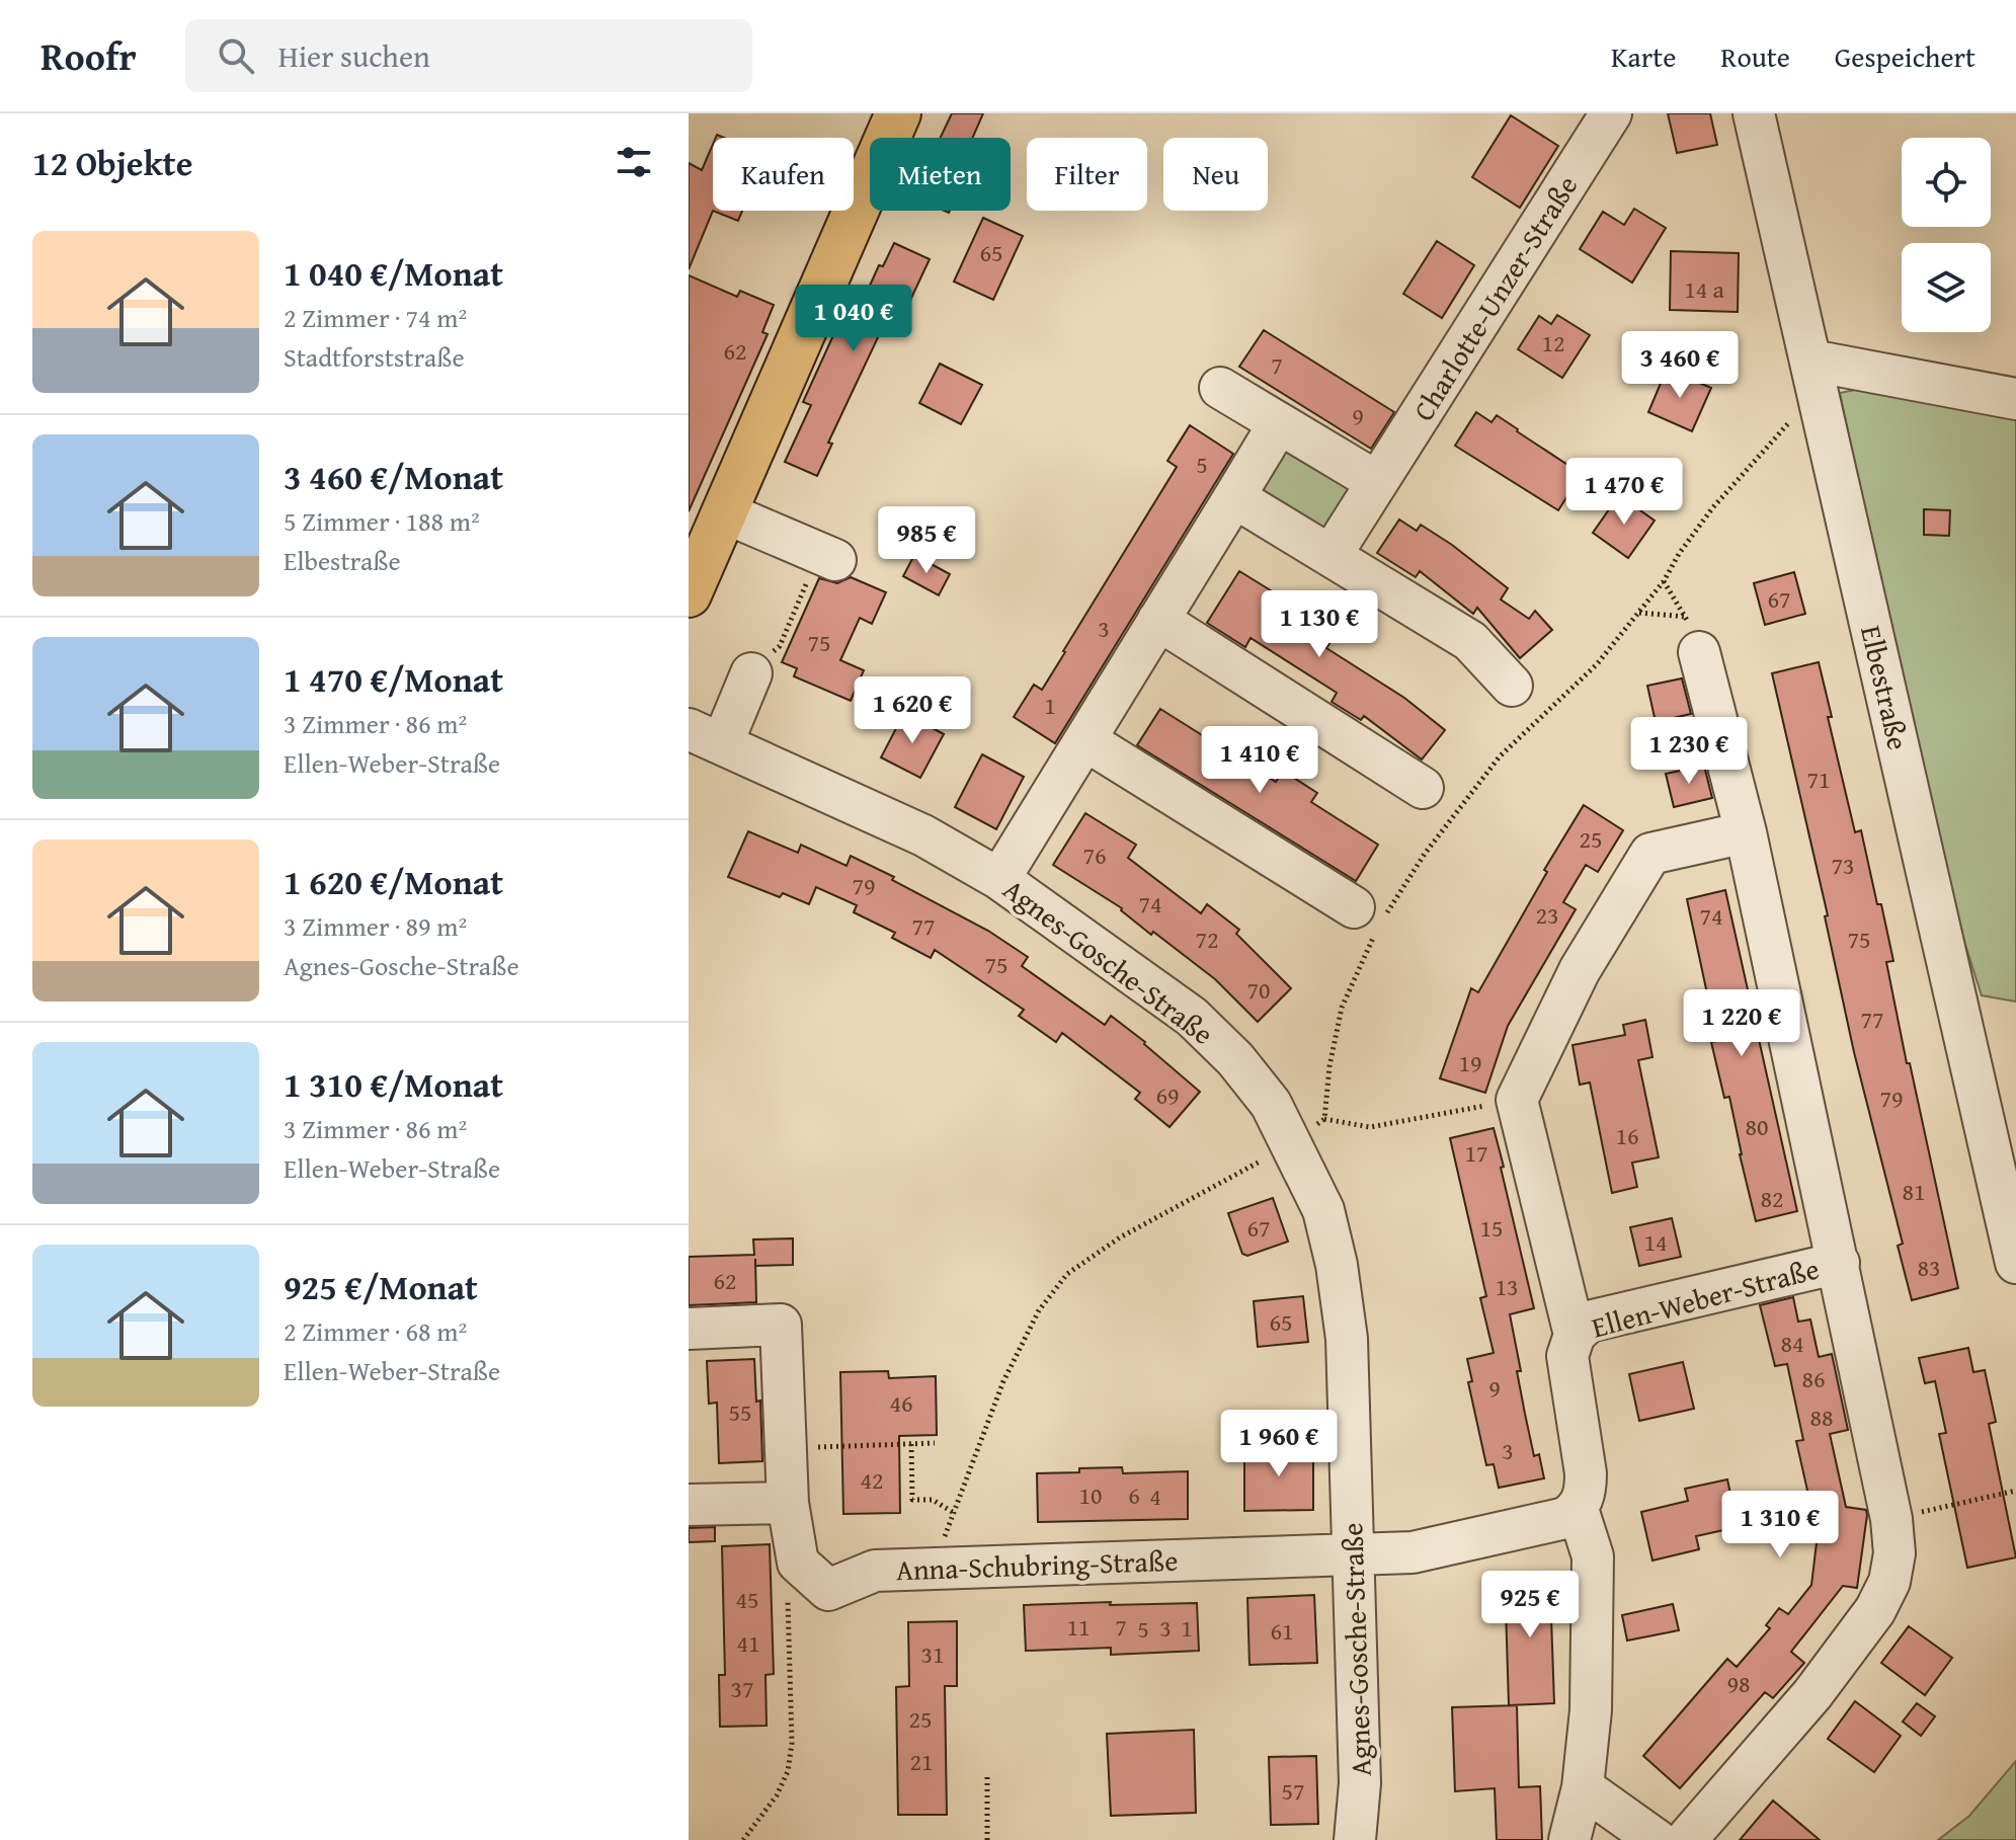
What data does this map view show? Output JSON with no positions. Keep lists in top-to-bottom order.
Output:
{
  "streets": {
    "street": [
      "Charlotte-Unzer-Straße",
      "Elbestraße",
      "Agnes-Gosche-Straße",
      "Ellen-Weber-Straße",
      "Anna-Schubring-Straße"
    ]
  },
  "crossings": [
    ["Agnes-Gosche-Straße", "Anna-Schubring-Straße"]
  ],
  "house_numbers": [
    "65",
    "14 a",
    "12",
    "62",
    "7",
    "9",
    "5",
    "67",
    "3",
    "75",
    "1",
    "71",
    "25",
    "76",
    "73",
    "79",
    "74",
    "23",
    "74",
    "77",
    "72",
    "75",
    "75",
    "70",
    "77",
    "19",
    "69",
    "79",
    "80",
    "16",
    "17",
    "81",
    "82",
    "67",
    "15",
    "14",
    "83",
    "62",
    "13",
    "65",
    "84",
    "86",
    "9",
    "46",
    "55",
    "88",
    "3",
    "42",
    "10",
    "6",
    "4",
    "45",
    "11",
    "7",
    "3",
    "1",
    "5",
    "61",
    "41",
    "31",
    "98",
    "37",
    "25",
    "21",
    "57"
  ],
  "page": {
    "header": "Roofr",
    "search": "Hier suchen",
    "nav": ["Karte", "Route", "Gespeichert"],
    "heading": "12 Objekte",
    "chip": [
      "Kaufen",
      "Mieten",
      "Filter",
      "Neu"
    ],
    "list": [
      {
        "name": "1 040 €/Monat",
        "note": "2 Zimmer · 74 m² · Stadtforststraße"
      },
      {
        "name": "3 460 €/Monat",
        "note": "5 Zimmer · 188 m² · Elbestraße"
      },
      {
        "name": "1 470 €/Monat",
        "note": "3 Zimmer · 86 m² · Ellen-Weber-Straße"
      },
      {
        "name": "1 620 €/Monat",
        "note": "3 Zimmer · 89 m² · Agnes-Gosche-Straße"
      },
      {
        "name": "1 310 €/Monat",
        "note": "3 Zimmer · 86 m² · Ellen-Weber-Straße"
      },
      {
        "name": "925 €/Monat",
        "note": "2 Zimmer · 68 m² · Ellen-Weber-Straße"
      }
    ],
    "price": [
      "1 040 €",
      "3 460 €",
      "1 470 €",
      "985 €",
      "1 130 €",
      "1 620 €",
      "1 230 €",
      "1 410 €",
      "1 220 €",
      "1 960 €",
      "1 310 €",
      "925 €"
    ]
  }
}
